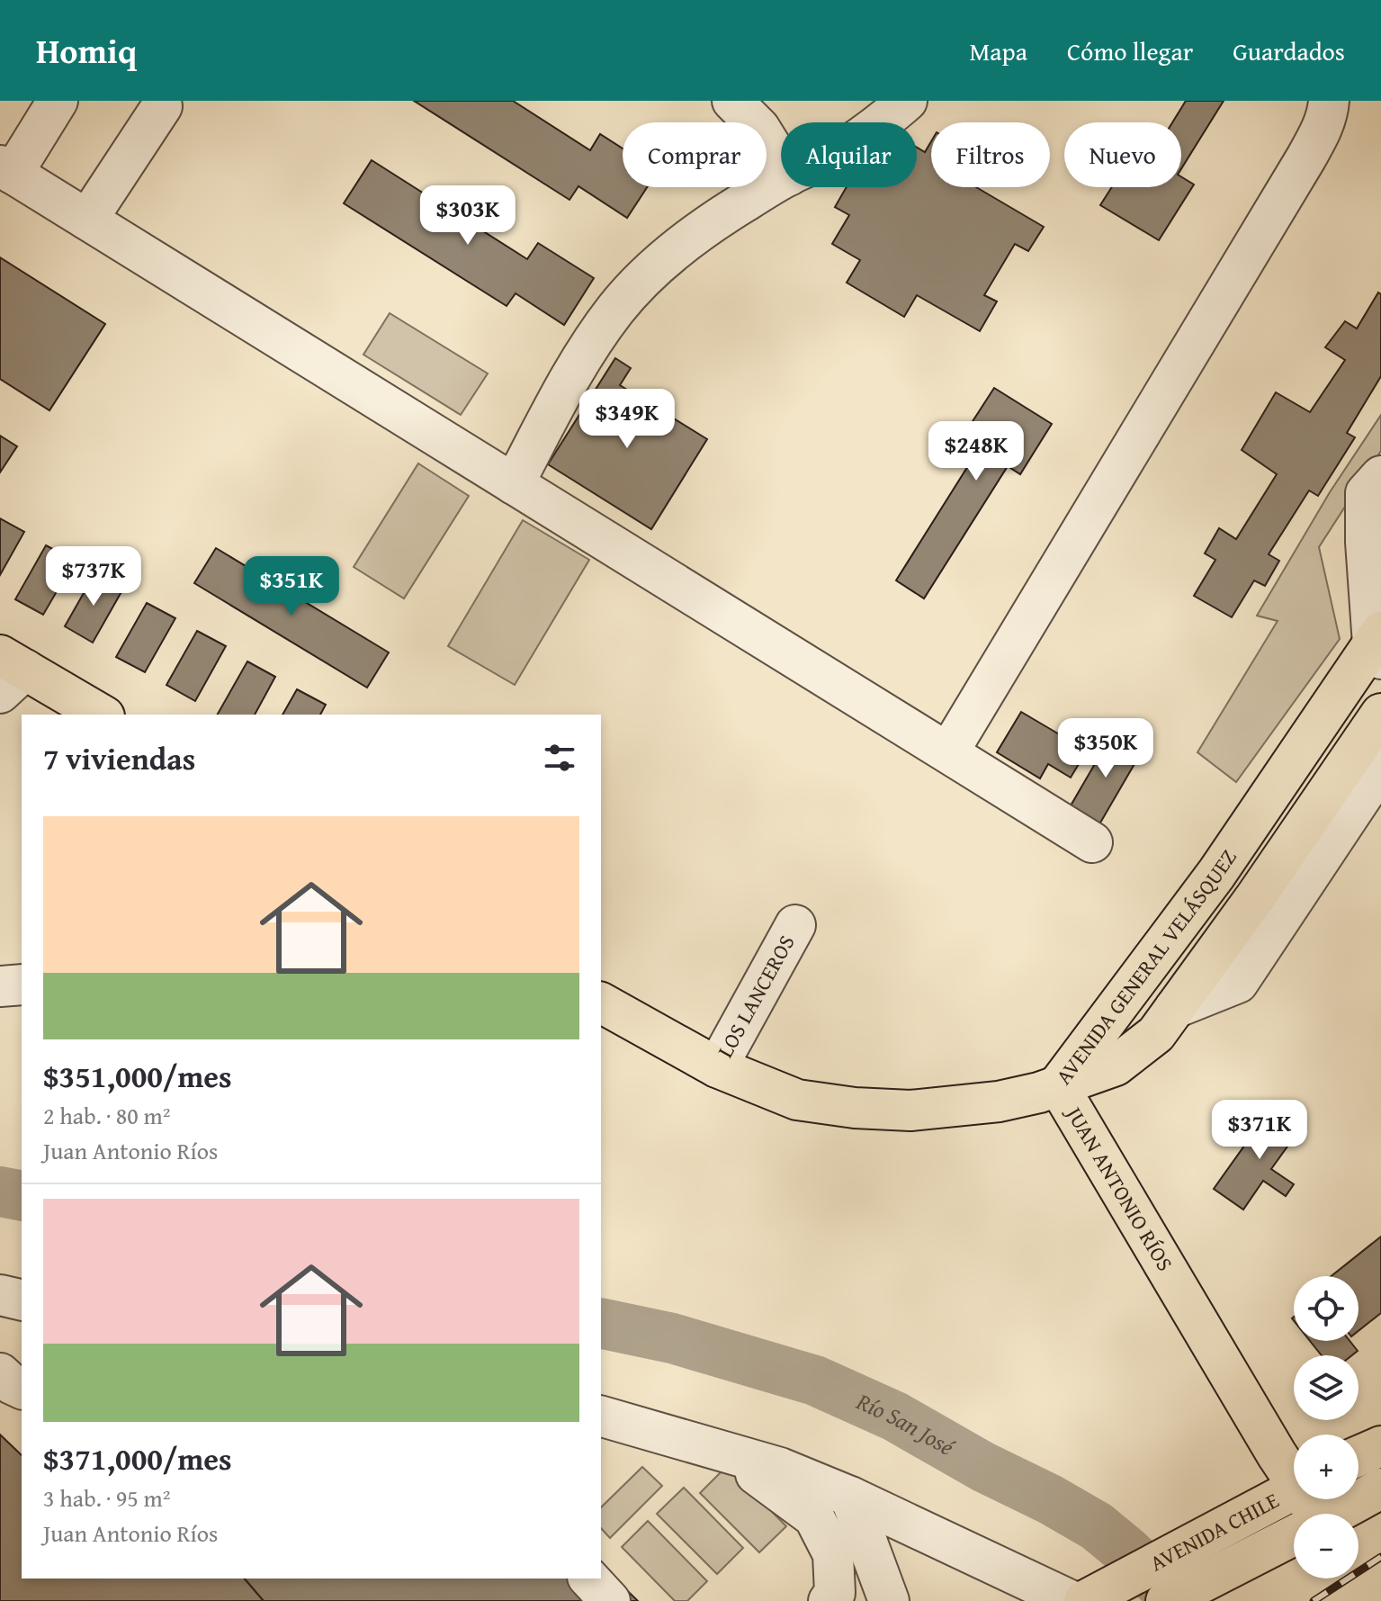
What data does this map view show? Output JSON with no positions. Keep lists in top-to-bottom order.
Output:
{
  "streets": {
    "main road": ["AVENIDA GENERAL VELÁSQUEZ", "JUAN ANTONIO RÍOS", "AVENIDA CHILE"],
    "street": ["LOS LANCEROS"]
  },
  "crossings": [
    ["AVENIDA GENERAL VELÁSQUEZ", "JUAN ANTONIO RÍOS"],
    ["LOS LANCEROS", "JUAN ANTONIO RÍOS"],
    ["JUAN ANTONIO RÍOS", "AVENIDA CHILE"]
  ],
  "water": ["Río San José"],
  "page": {
    "header": "Homiq",
    "nav": ["Mapa", "Cómo llegar", "Guardados"],
    "chip": [
      "Comprar",
      "Alquilar",
      "Filtros",
      "Nuevo"
    ],
    "price": [
      "$303K",
      "$349K",
      "$248K",
      "$737K",
      "$351K",
      "$350K",
      "$371K"
    ],
    "heading": "7 viviendas",
    "list": [
      {
        "name": "$351,000/mes",
        "note": "2 hab. · 80 m² · Juan Antonio Ríos"
      },
      {
        "name": "$371,000/mes",
        "note": "3 hab. · 95 m² · Juan Antonio Ríos"
      }
    ],
    "map_buttons": ["+", "−"]
  }
}
